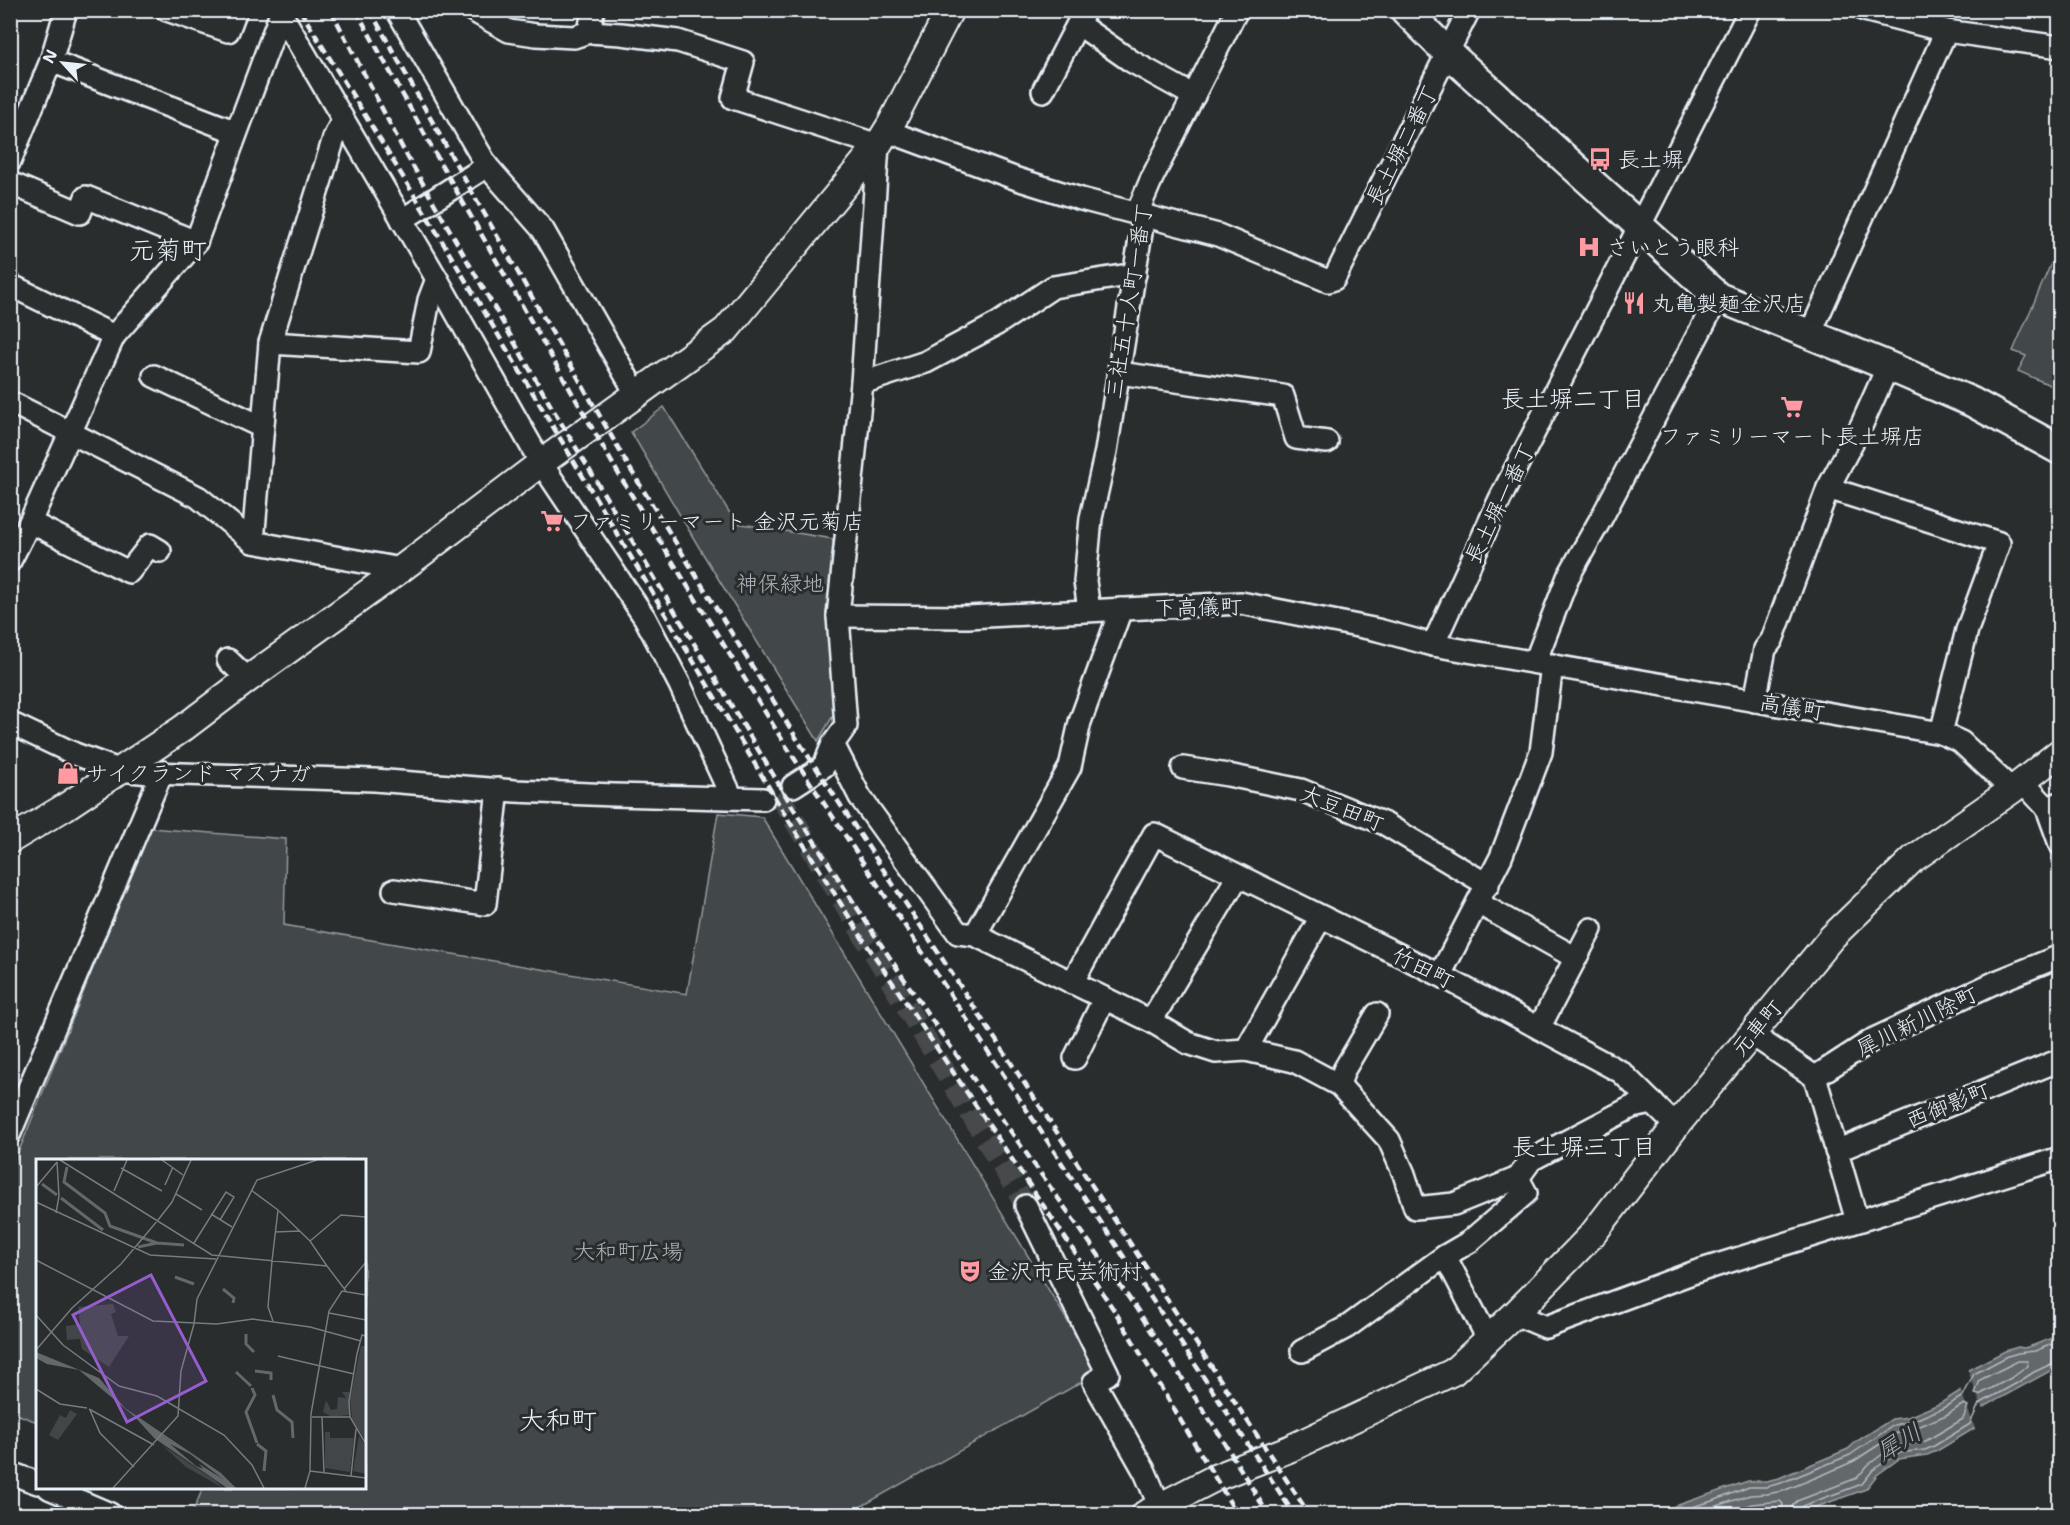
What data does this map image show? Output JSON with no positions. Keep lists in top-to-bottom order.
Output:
{
  "streets": {
    "street": [
      "長土塀二番丁",
      "三社五十人町一番丁",
      "長土塀一番丁",
      "下高儀町",
      "高儀町",
      "大豆田町",
      "竹田町",
      "犀川新川除町",
      "元車町",
      "西御影町"
    ]
  },
  "crossings": [
    ["長土塀二番丁", "三社五十人町一番丁"],
    ["三社五十人町一番丁", "下高儀町"],
    ["長土塀一番丁", "下高儀町"],
    ["下高儀町", "高儀町"],
    ["高儀町", "元車町"],
    ["竹田町", "元車町"]
  ],
  "districts": [
    "元菊町",
    "長土塀二丁目",
    "長土塀三丁目",
    "大和町"
  ],
  "water": ["犀川"],
  "parks": ["神保緑地", "大和町広場"],
  "places": {
    "bus stop": ["長土塀"],
    "hospital": ["さいとう眼科"],
    "restaurant": ["丸亀製麺金沢店"],
    "supermarket": ["ファミリーマート長土塀店", "ファミリーマート 金沢元菊店"],
    "shop": ["サイクランド マスナガ"],
    "theatre": ["金沢市民芸術村"]
  },
  "north": "top left"
}
